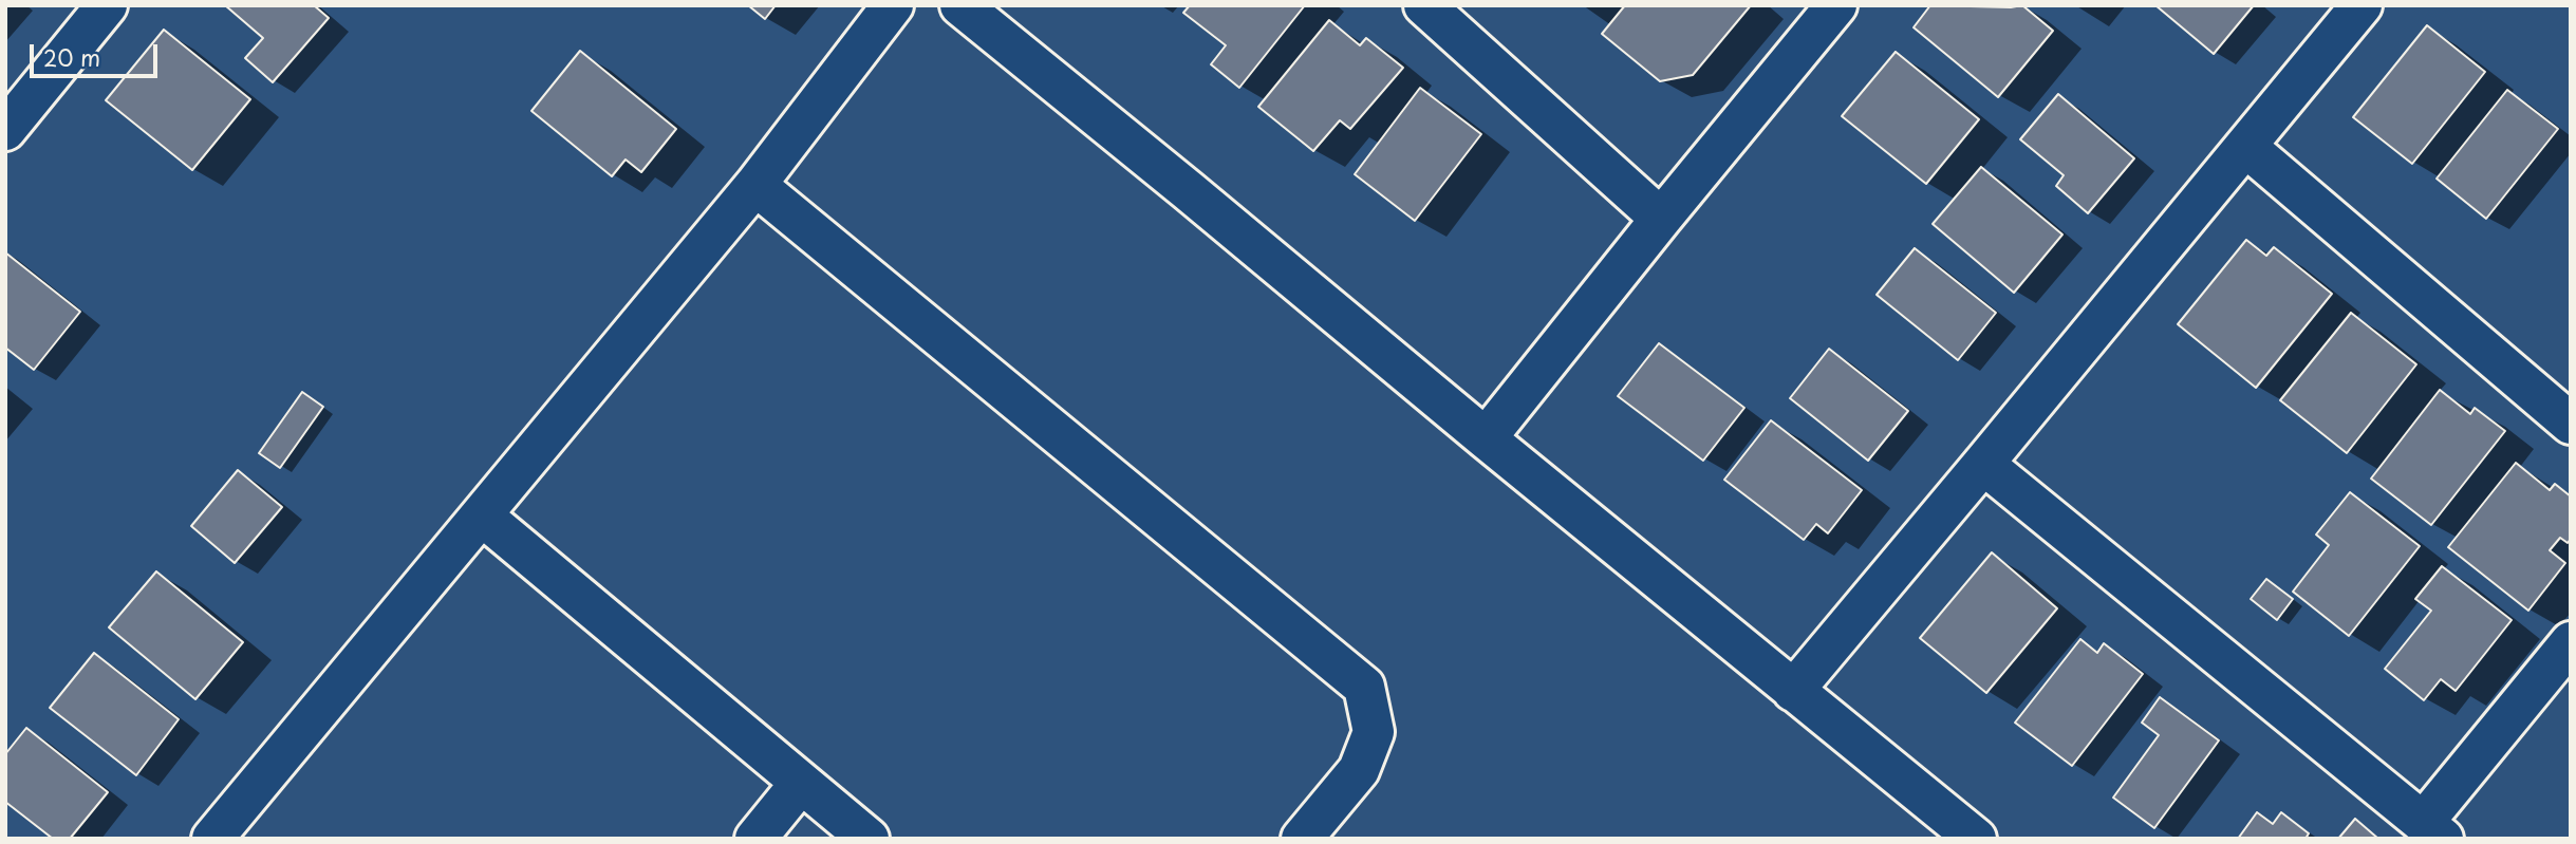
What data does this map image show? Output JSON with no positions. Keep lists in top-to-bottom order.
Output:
{
  "scale_bar": "20 m"
}
